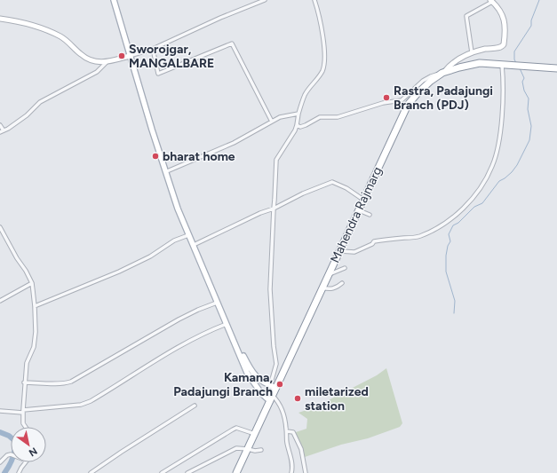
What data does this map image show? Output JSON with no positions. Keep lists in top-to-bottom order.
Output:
{
  "streets": {
    "highway": ["Mahendra Rajmarg"]
  },
  "places": [
    "Sworojgar, MANGALBARE",
    "Rastra, Padajungi Branch (PDJ)",
    "bharat home",
    "Kamana, Padajungi Branch",
    "miletarized station"
  ],
  "north": "bottom right"
}
